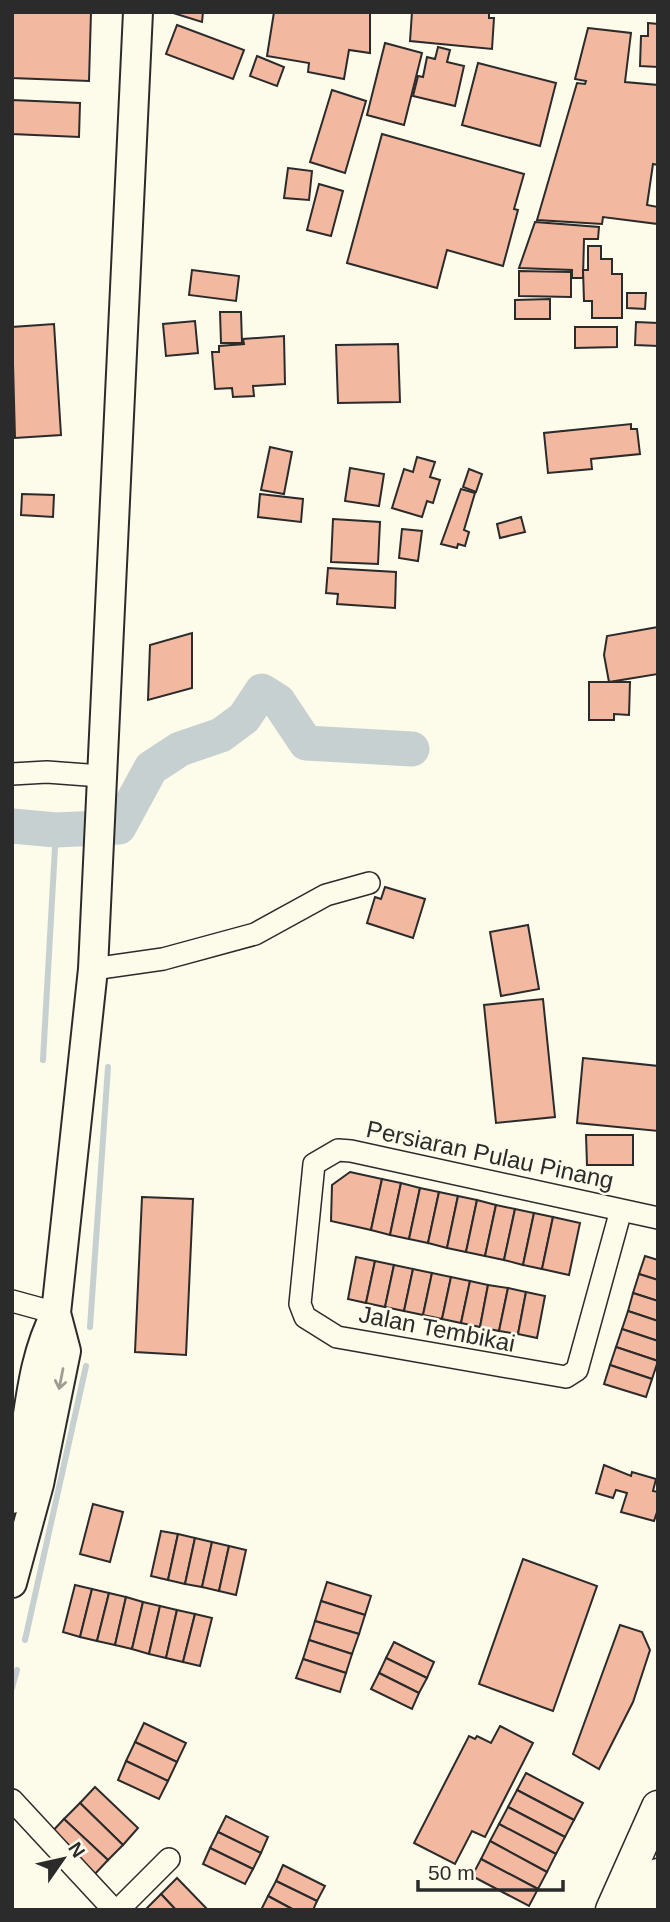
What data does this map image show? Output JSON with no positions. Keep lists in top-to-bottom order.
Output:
{
  "streets": {
    "street": ["Persiaran Pulau Pinang", "Jalan Tembikai"]
  },
  "crossings": [
    ["Persiaran Pulau Pinang", "Jalan Tembikai"]
  ],
  "scale_bar": "50 m",
  "north": "top right"
}
